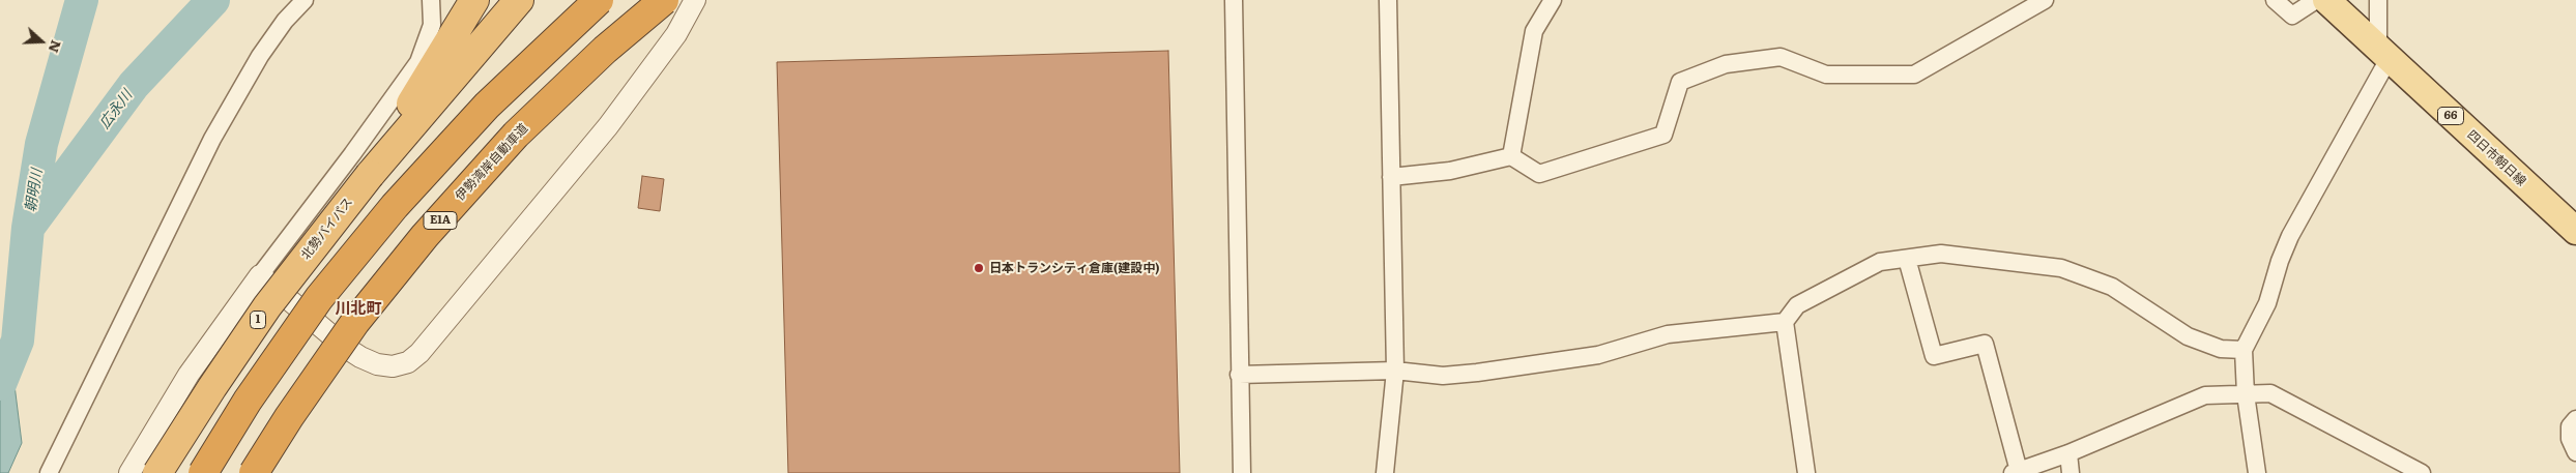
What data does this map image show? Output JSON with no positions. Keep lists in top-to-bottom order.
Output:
{
  "streets": {
    "highway": [
      "伊勢湾岸自動車道",
      "E1A",
      "北勢バイパス",
      "1"
    ],
    "main road": ["66", "四日市朝日線"]
  },
  "crossings": [
    ["北勢バイパス", "1"]
  ],
  "districts": ["川北町"],
  "water": ["広永川", "朝明川"],
  "places": ["日本トランシティ倉庫(建設中)"],
  "north": "right"
}
